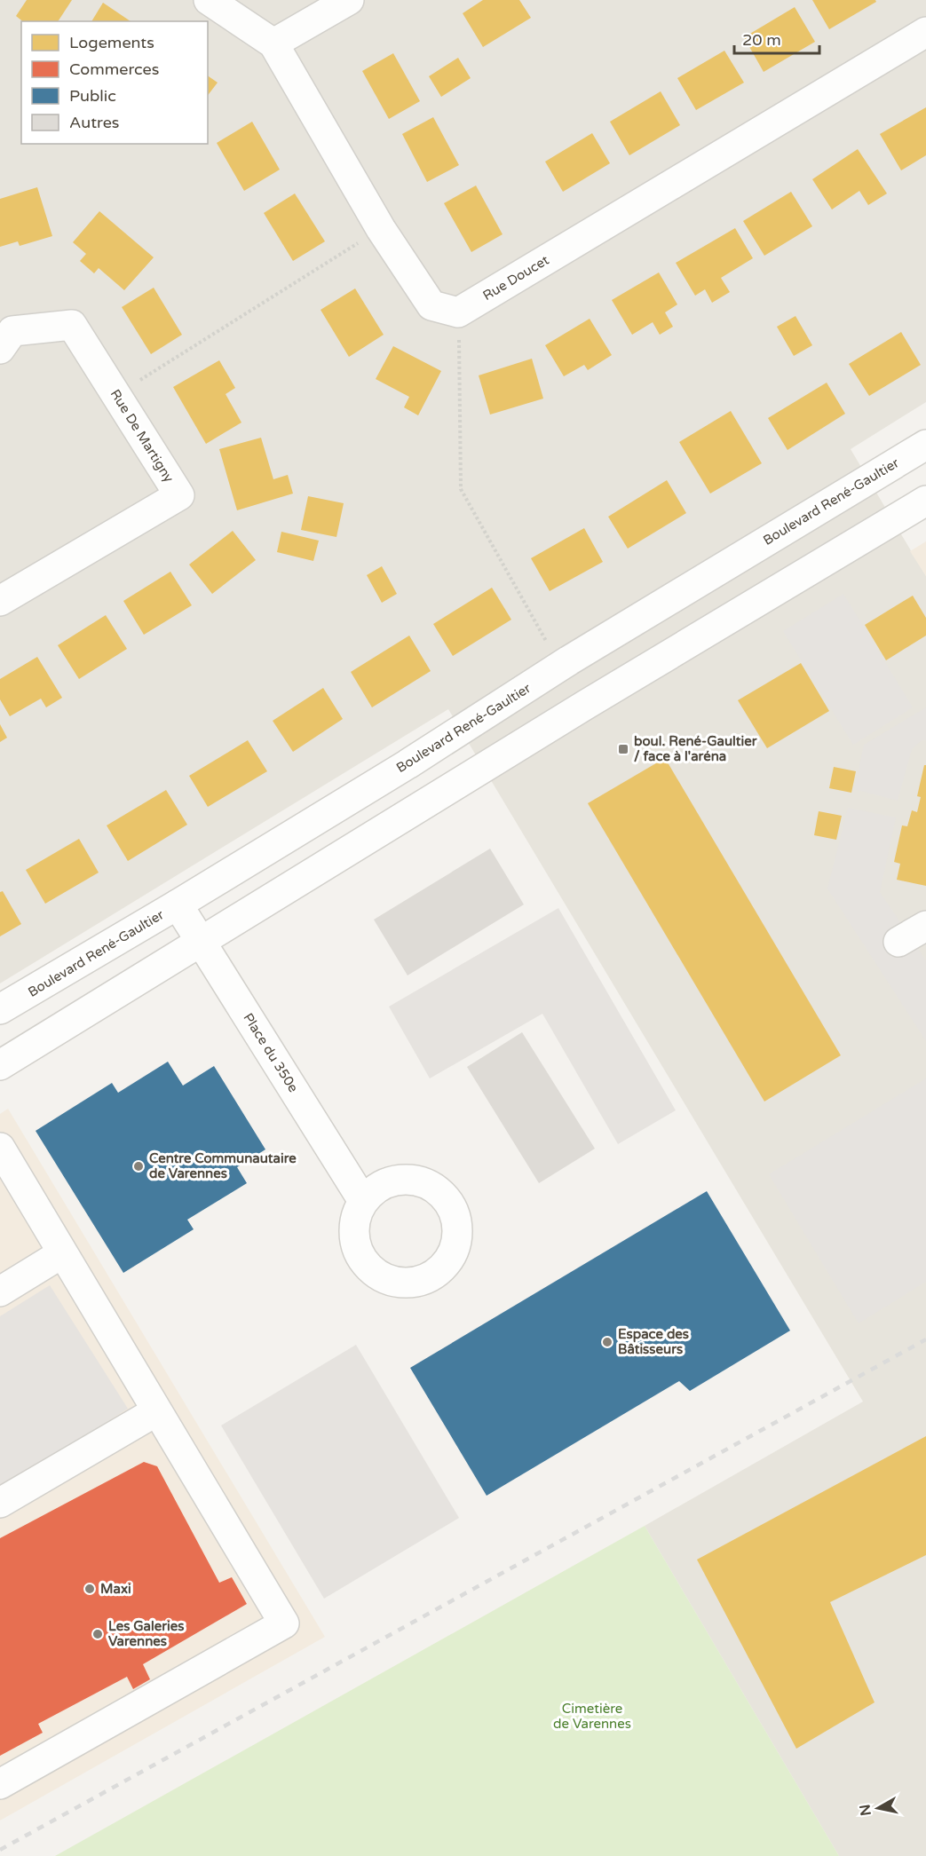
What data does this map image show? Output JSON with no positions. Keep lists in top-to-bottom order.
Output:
{
  "streets": {
    "street": [
      "Rue Doucet",
      "Rue De Martigny",
      "Boulevard René-Gaultier",
      "Place du 350e"
    ]
  },
  "crossings": [
    ["Boulevard René-Gaultier", "Place du 350e"]
  ],
  "parks": ["Cimetière de Varennes"],
  "places": {
    "transit": ["boul. René-Gaultier / face à l'aréna"],
    "other": [
      "Centre Communautaire de Varennes",
      "Espace des Bâtisseurs",
      "Maxi",
      "Les Galeries Varennes"
    ]
  },
  "legend": [
    "Logements",
    "Commerces",
    "Public",
    "Autres"
  ],
  "scale_bar": "20 m",
  "north": "left"
}
